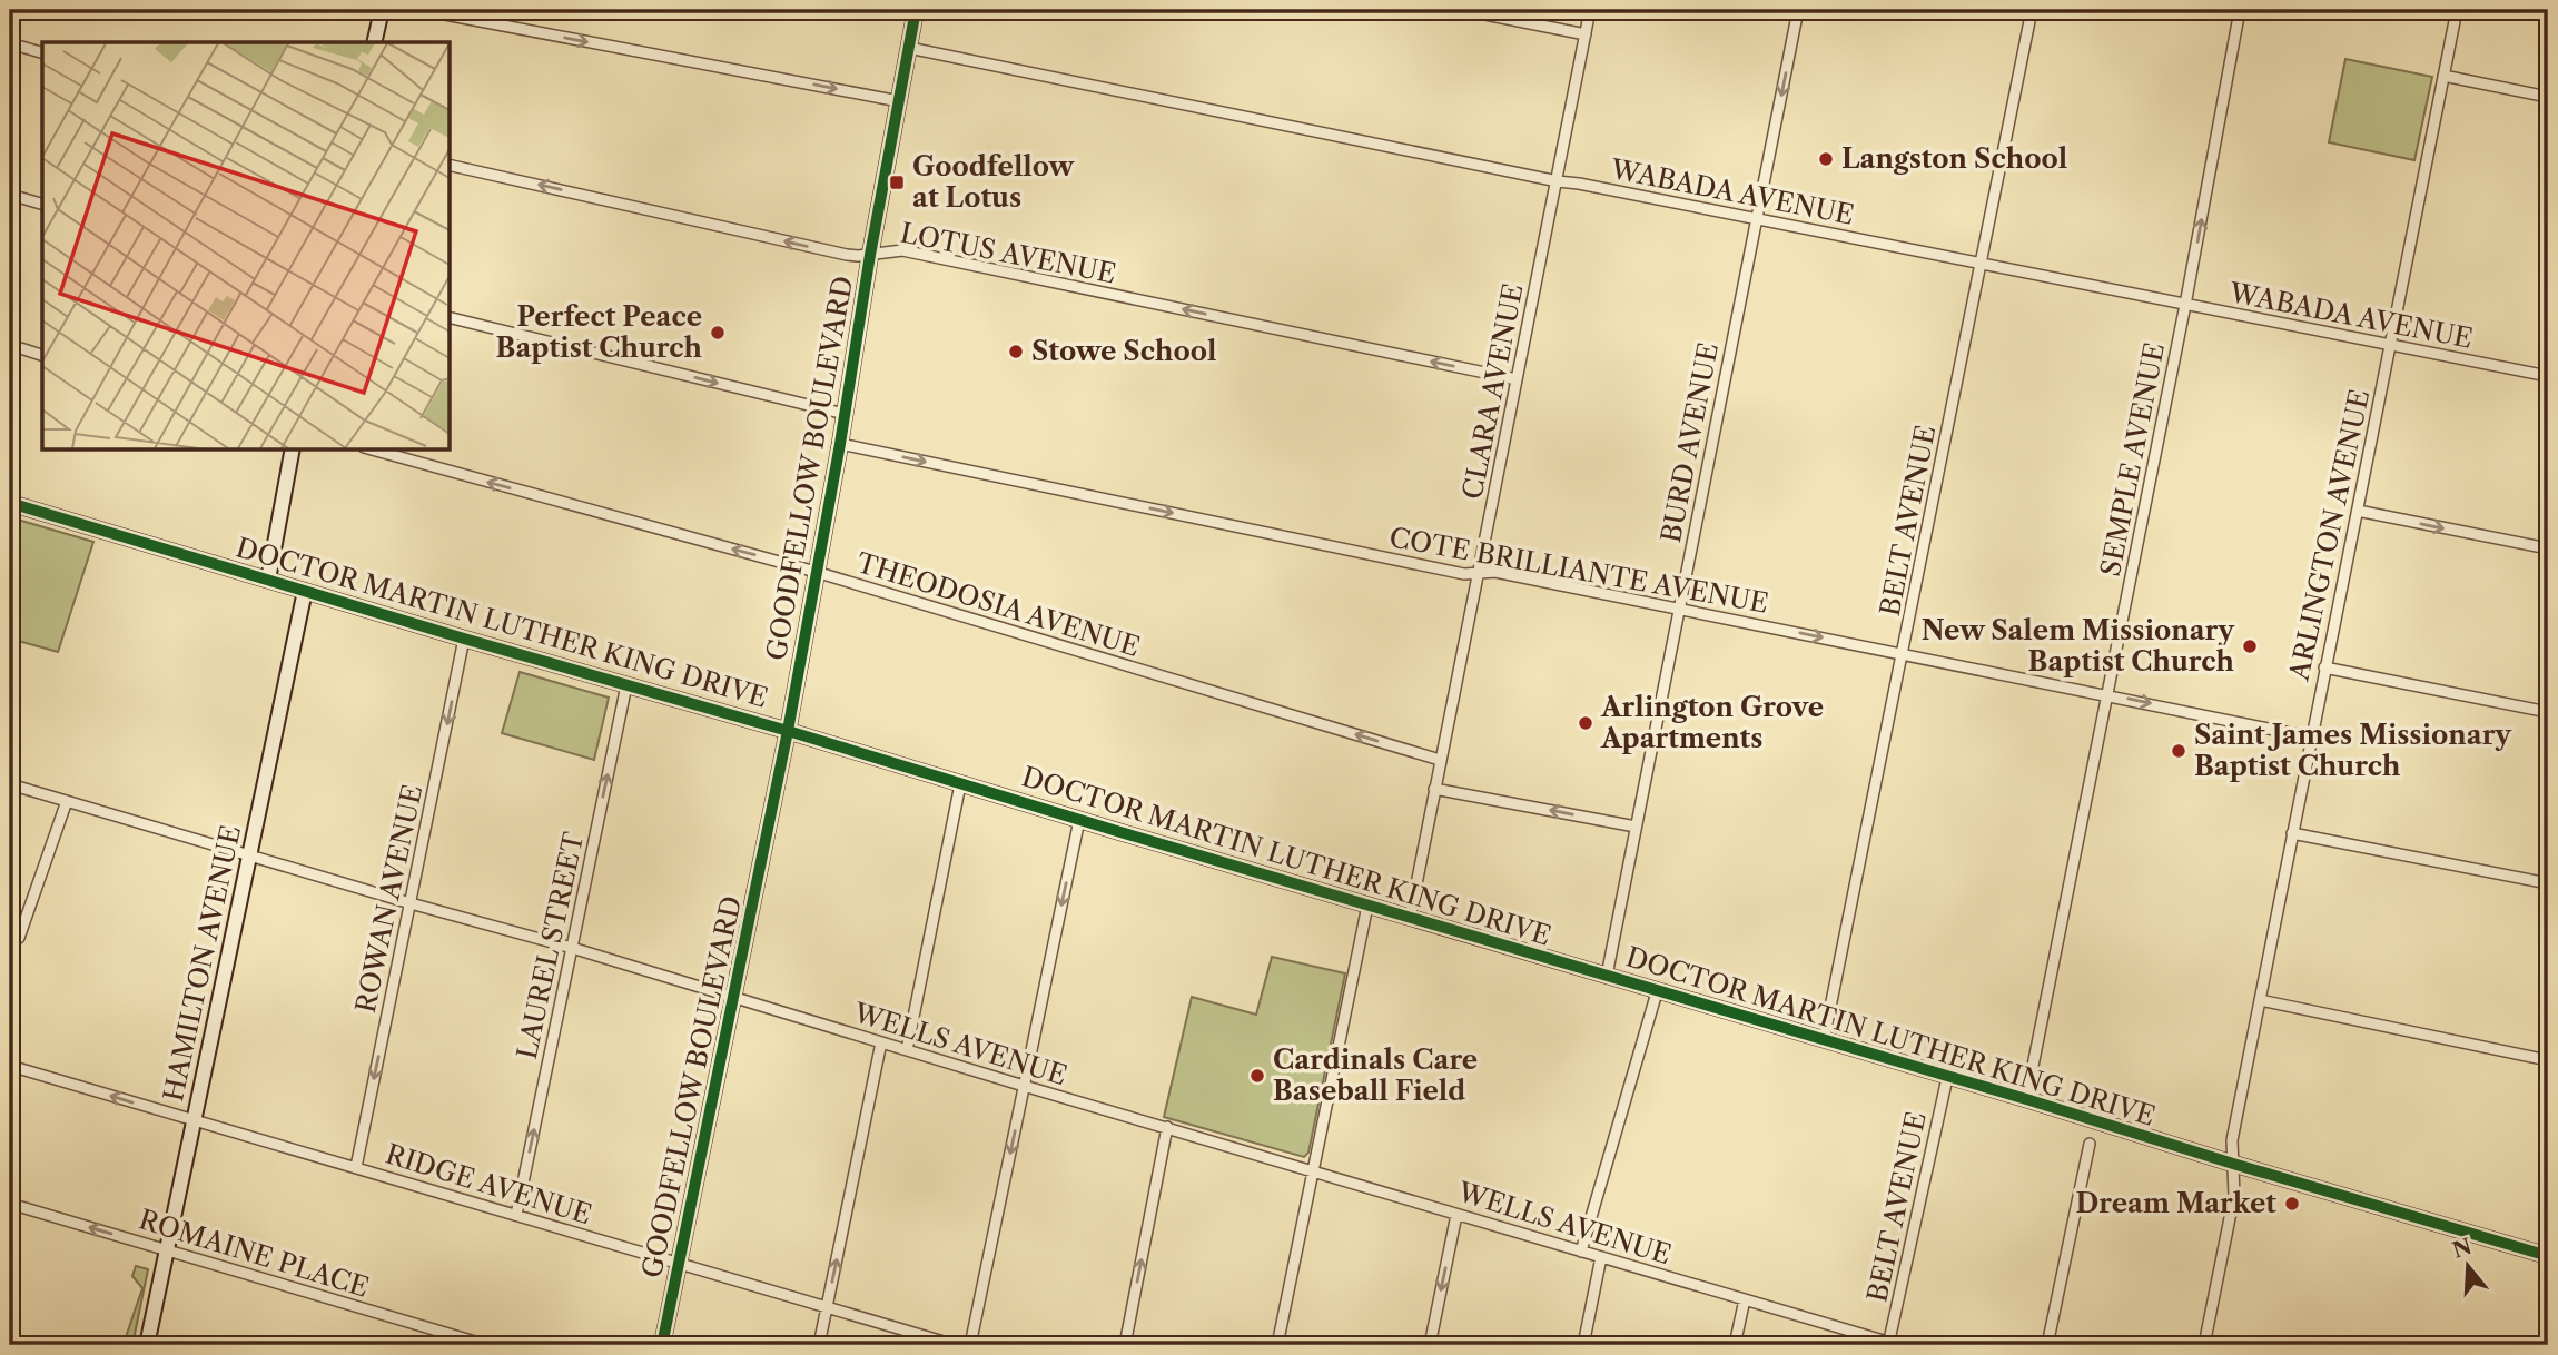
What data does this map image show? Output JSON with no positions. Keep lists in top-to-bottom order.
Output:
{
  "streets": {
    "main road": ["GOODFELLOW BOULEVARD", "DOCTOR MARTIN LUTHER KING DRIVE", "HAMILTON AVENUE"],
    "street": [
      "WABADA AVENUE",
      "LOTUS AVENUE",
      "CLARA AVENUE",
      "BURD AVENUE",
      "SEMPLE AVENUE",
      "BELT AVENUE",
      "ARLINGTON AVENUE",
      "COTE BRILLIANTE AVENUE",
      "THEODOSIA AVENUE",
      "ROWAN AVENUE",
      "LAUREL STREET",
      "WELLS AVENUE",
      "RIDGE AVENUE",
      "ROMAINE PLACE"
    ]
  },
  "crossings": [
    ["WABADA AVENUE", "CLARA AVENUE"],
    ["WABADA AVENUE", "BURD AVENUE"],
    ["WABADA AVENUE", "SEMPLE AVENUE"],
    ["WABADA AVENUE", "GOODFELLOW BOULEVARD"],
    ["WABADA AVENUE", "BELT AVENUE"],
    ["WABADA AVENUE", "ARLINGTON AVENUE"],
    ["LOTUS AVENUE", "CLARA AVENUE"],
    ["LOTUS AVENUE", "GOODFELLOW BOULEVARD"],
    ["CLARA AVENUE", "COTE BRILLIANTE AVENUE"],
    ["CLARA AVENUE", "THEODOSIA AVENUE"],
    ["CLARA AVENUE", "DOCTOR MARTIN LUTHER KING DRIVE"],
    ["BURD AVENUE", "COTE BRILLIANTE AVENUE"],
    ["BURD AVENUE", "DOCTOR MARTIN LUTHER KING DRIVE"],
    ["SEMPLE AVENUE", "COTE BRILLIANTE AVENUE"],
    ["SEMPLE AVENUE", "DOCTOR MARTIN LUTHER KING DRIVE"],
    ["GOODFELLOW BOULEVARD", "COTE BRILLIANTE AVENUE"],
    ["GOODFELLOW BOULEVARD", "THEODOSIA AVENUE"],
    ["GOODFELLOW BOULEVARD", "DOCTOR MARTIN LUTHER KING DRIVE"],
    ["GOODFELLOW BOULEVARD", "WELLS AVENUE"],
    ["GOODFELLOW BOULEVARD", "RIDGE AVENUE"],
    ["BELT AVENUE", "COTE BRILLIANTE AVENUE"],
    ["BELT AVENUE", "DOCTOR MARTIN LUTHER KING DRIVE"],
    ["BELT AVENUE", "WELLS AVENUE"],
    ["ARLINGTON AVENUE", "COTE BRILLIANTE AVENUE"],
    ["ARLINGTON AVENUE", "DOCTOR MARTIN LUTHER KING DRIVE"],
    ["DOCTOR MARTIN LUTHER KING DRIVE", "ROWAN AVENUE"],
    ["DOCTOR MARTIN LUTHER KING DRIVE", "LAUREL STREET"],
    ["DOCTOR MARTIN LUTHER KING DRIVE", "HAMILTON AVENUE"],
    ["ROWAN AVENUE", "WELLS AVENUE"],
    ["ROWAN AVENUE", "RIDGE AVENUE"],
    ["LAUREL STREET", "WELLS AVENUE"],
    ["LAUREL STREET", "RIDGE AVENUE"],
    ["HAMILTON AVENUE", "WELLS AVENUE"],
    ["HAMILTON AVENUE", "RIDGE AVENUE"],
    ["HAMILTON AVENUE", "ROMAINE PLACE"]
  ],
  "one_way": [
    "LOTUS AVENUE",
    "COTE BRILLIANTE AVENUE",
    "THEODOSIA AVENUE",
    "ROWAN AVENUE",
    "LAUREL STREET"
  ],
  "places": {
    "other": [
      "Langston School",
      "Perfect Peace Baptist Church",
      "Stowe School",
      "New Salem Missionary Baptist Church",
      "Arlington Grove Apartments",
      "Saint James Missionary Baptist Church",
      "Cardinals Care Baseball Field",
      "Dream Market"
    ],
    "transit": ["Goodfellow at Lotus"]
  },
  "north": "top"
}
